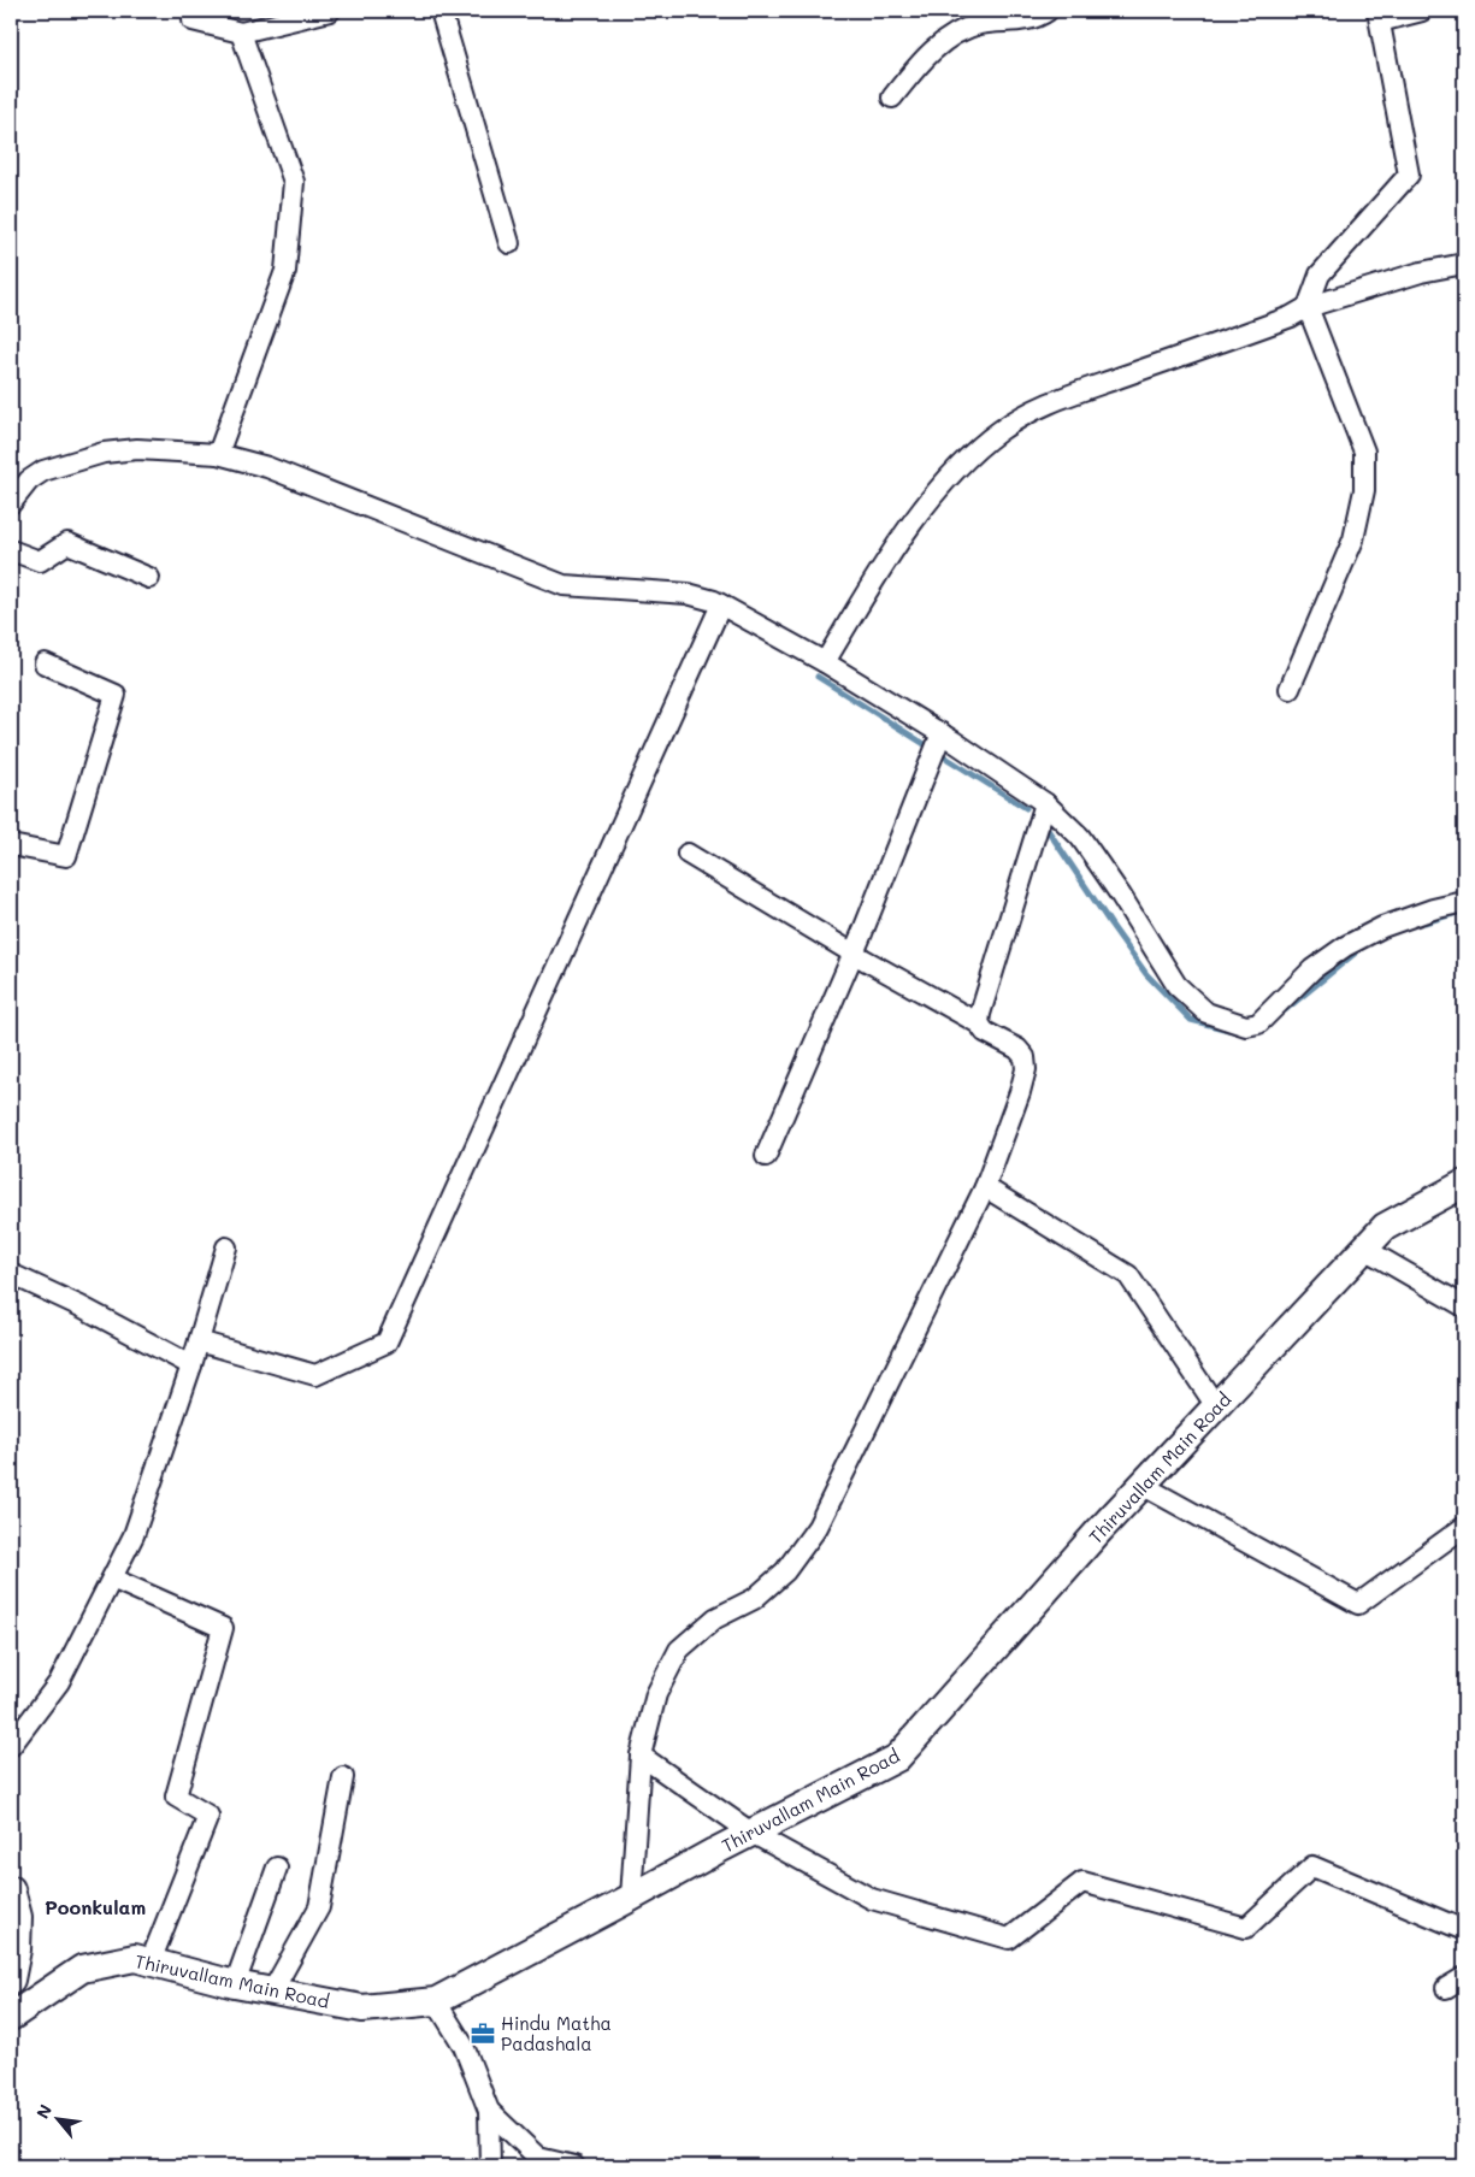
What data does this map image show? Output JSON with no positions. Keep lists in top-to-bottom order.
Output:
{
  "streets": {
    "street": ["Thiruvallam Main Road"]
  },
  "districts": ["Poonkulam"],
  "places": {
    "office": ["Hindu Matha Padashala"]
  },
  "north": "top left"
}
